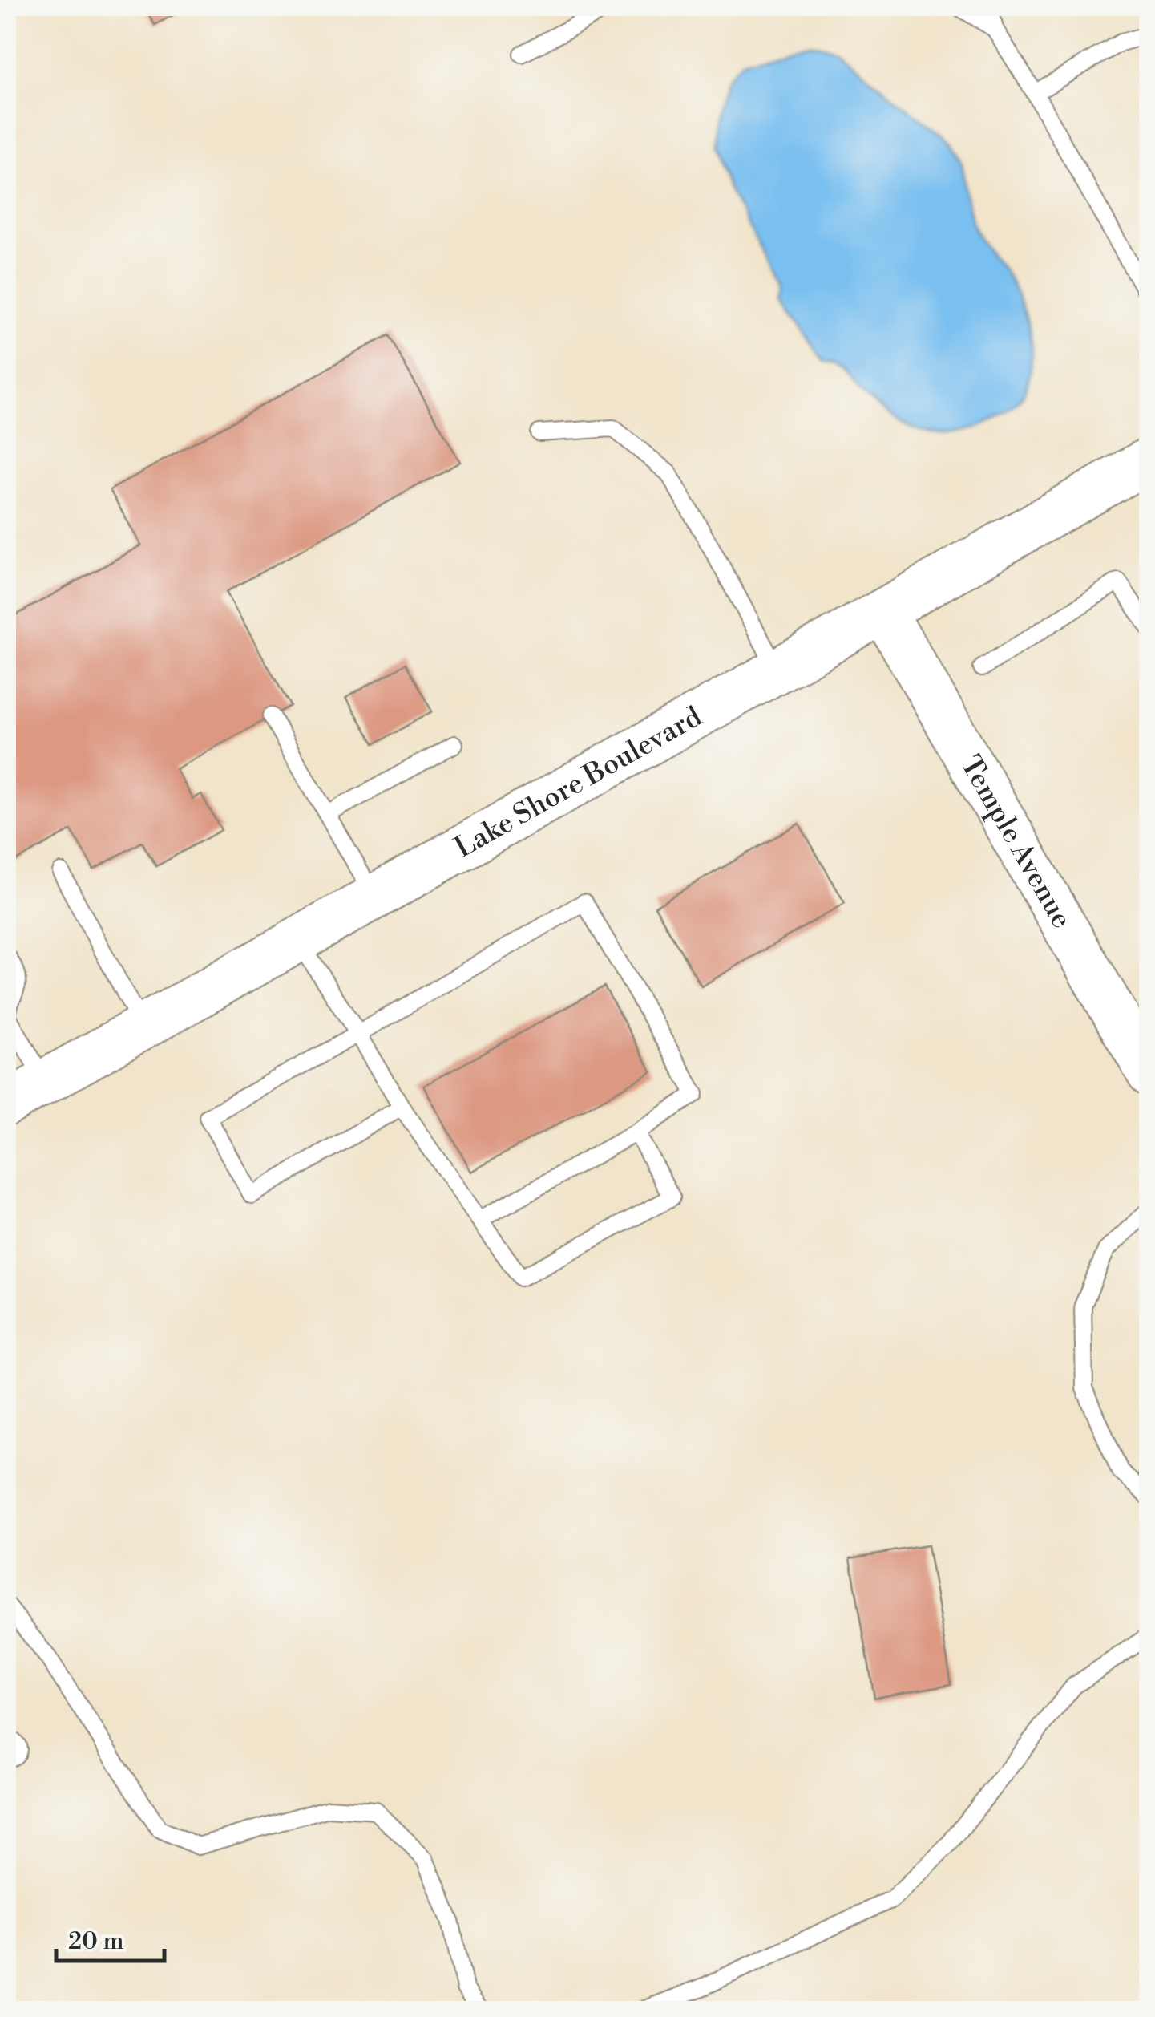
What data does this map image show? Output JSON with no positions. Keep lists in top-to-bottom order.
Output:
{
  "streets": {
    "main road": ["Lake Shore Boulevard", "Temple Avenue"]
  },
  "crossings": [
    ["Lake Shore Boulevard", "Temple Avenue"]
  ],
  "scale_bar": "20 m"
}
